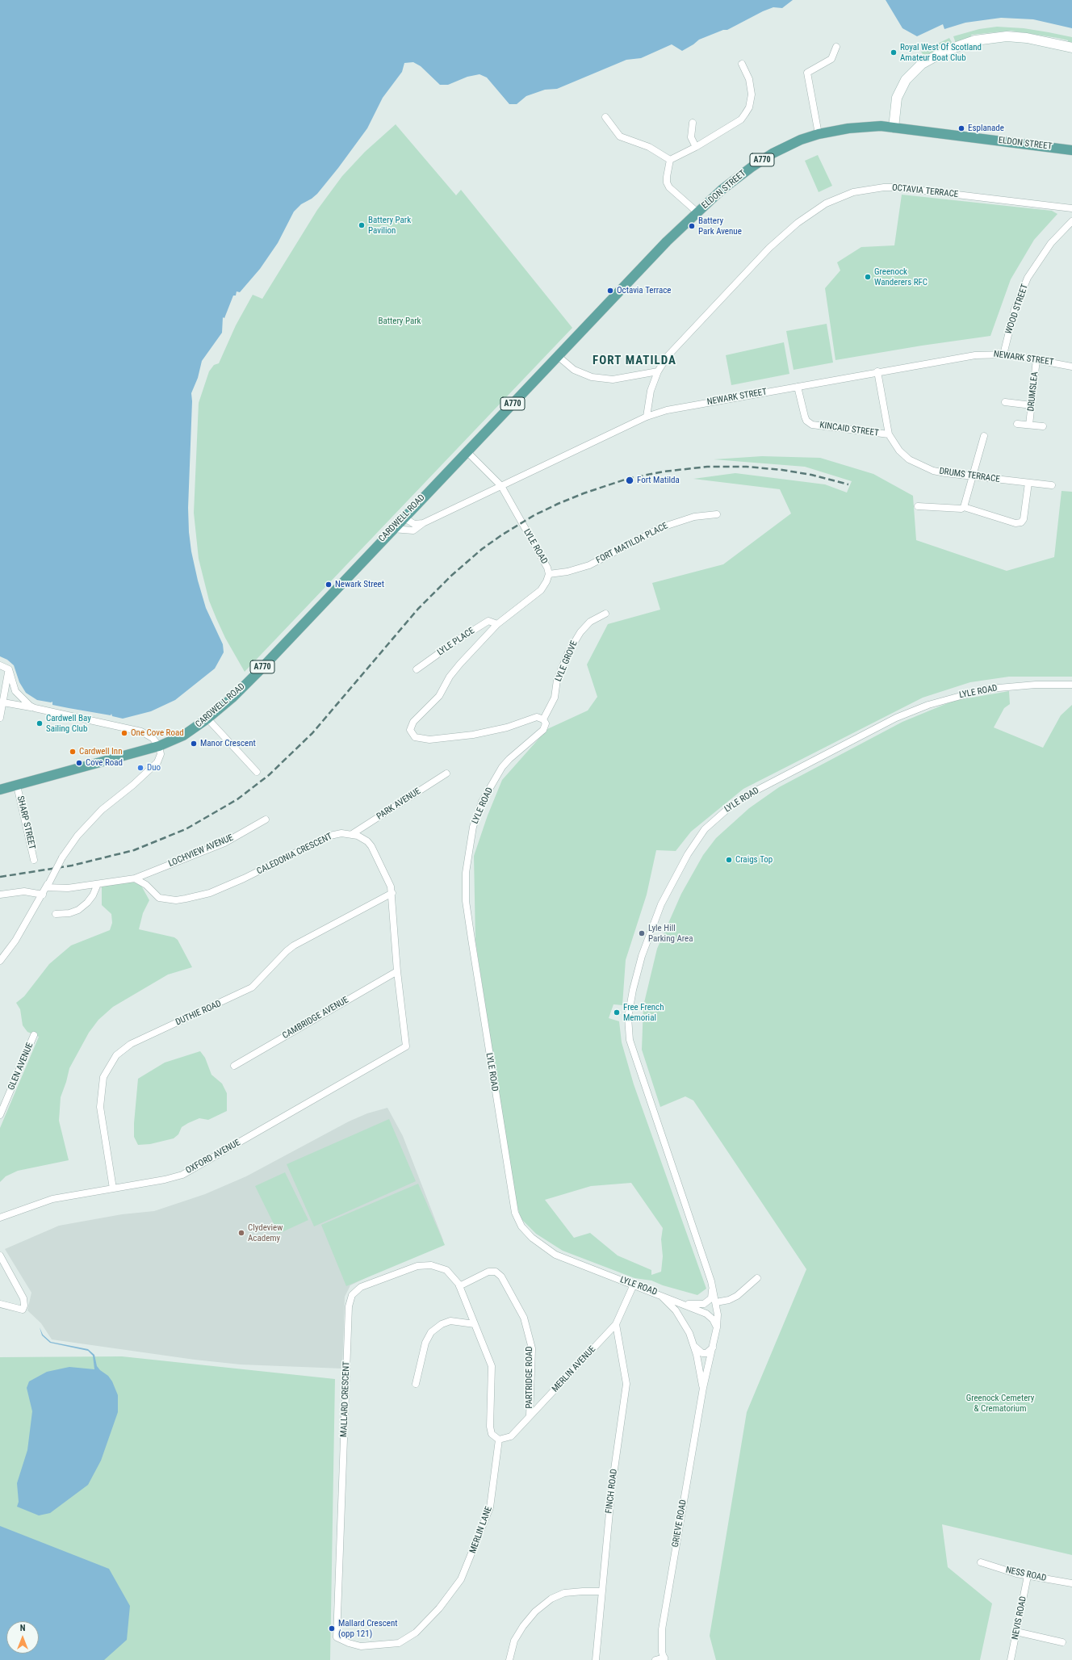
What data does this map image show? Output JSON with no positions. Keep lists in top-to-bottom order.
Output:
{
  "streets": {
    "main road": ["ELDON STREET", "A770", "CARDWELL ROAD"],
    "street": [
      "OCTAVIA TERRACE",
      "WOOD STREET",
      "NEWARK STREET",
      "DRUMSLEA",
      "KINCAID STREET",
      "DRUMS TERRACE",
      "FORT MATILDA PLACE",
      "LYLE ROAD",
      "LYLE PLACE",
      "LYLE GROVE",
      "PARK AVENUE",
      "SHARP STREET",
      "LOCHVIEW AVENUE",
      "CALEDONIA CRESCENT",
      "DUTHIE ROAD",
      "CAMBRIDGE AVENUE",
      "GLEN AVENUE",
      "OXFORD AVENUE",
      "MERLIN AVENUE",
      "PARTRIDGE ROAD",
      "MALLARD CRESCENT",
      "FINCH ROAD",
      "GRIEVE ROAD",
      "MERLIN LANE",
      "NESS ROAD",
      "NEVIS ROAD"
    ]
  },
  "crossings": [
    ["ELDON STREET", "CARDWELL ROAD"],
    ["ELDON STREET", "LYLE ROAD"],
    ["OCTAVIA TERRACE", "NEWARK STREET"],
    ["WOOD STREET", "NEWARK STREET"],
    ["NEWARK STREET", "DRUMSLEA"],
    ["NEWARK STREET", "KINCAID STREET"],
    ["NEWARK STREET", "DRUMS TERRACE"],
    ["NEWARK STREET", "CARDWELL ROAD"],
    ["NEWARK STREET", "LYLE ROAD"],
    ["KINCAID STREET", "DRUMS TERRACE"],
    ["CARDWELL ROAD", "LYLE ROAD"],
    ["CARDWELL ROAD", "SHARP STREET"],
    ["FORT MATILDA PLACE", "LYLE ROAD"],
    ["LYLE ROAD", "LYLE PLACE"],
    ["LYLE ROAD", "LYLE GROVE"],
    ["LYLE ROAD", "MERLIN AVENUE"],
    ["LYLE ROAD", "GRIEVE ROAD"],
    ["PARK AVENUE", "CALEDONIA CRESCENT"],
    ["LOCHVIEW AVENUE", "CALEDONIA CRESCENT"],
    ["CALEDONIA CRESCENT", "DUTHIE ROAD"],
    ["CALEDONIA CRESCENT", "CAMBRIDGE AVENUE"],
    ["CALEDONIA CRESCENT", "OXFORD AVENUE"],
    ["DUTHIE ROAD", "OXFORD AVENUE"],
    ["MERLIN AVENUE", "PARTRIDGE ROAD"],
    ["MERLIN AVENUE", "MALLARD CRESCENT"],
    ["MERLIN AVENUE", "FINCH ROAD"],
    ["MERLIN AVENUE", "MERLIN LANE"],
    ["PARTRIDGE ROAD", "MALLARD CRESCENT"],
    ["MALLARD CRESCENT", "MERLIN LANE"],
    ["NESS ROAD", "NEVIS ROAD"]
  ],
  "districts": ["FORT MATILDA"],
  "parks": ["Battery Park", "Greenock Cemetery & Crematorium"],
  "places": [
    "Royal West Of Scotland Amateur Boat Club",
    "Esplanade",
    "Battery Park Pavilion",
    "Battery Park Avenue",
    "Greenock Wanderers RFC",
    "Octavia Terrace",
    "Fort Matilda",
    "Newark Street",
    "Cardwell Bay Sailing Club",
    "One Cove Road",
    "Manor Crescent",
    "Cardwell Inn",
    "Cove Road",
    "Duo",
    "Craigs Top",
    "Lyle Hill Parking Area",
    "Free French Memorial",
    "Clydeview Academy",
    "Mallard Crescent (opp 121)"
  ],
  "north": "top"
}
